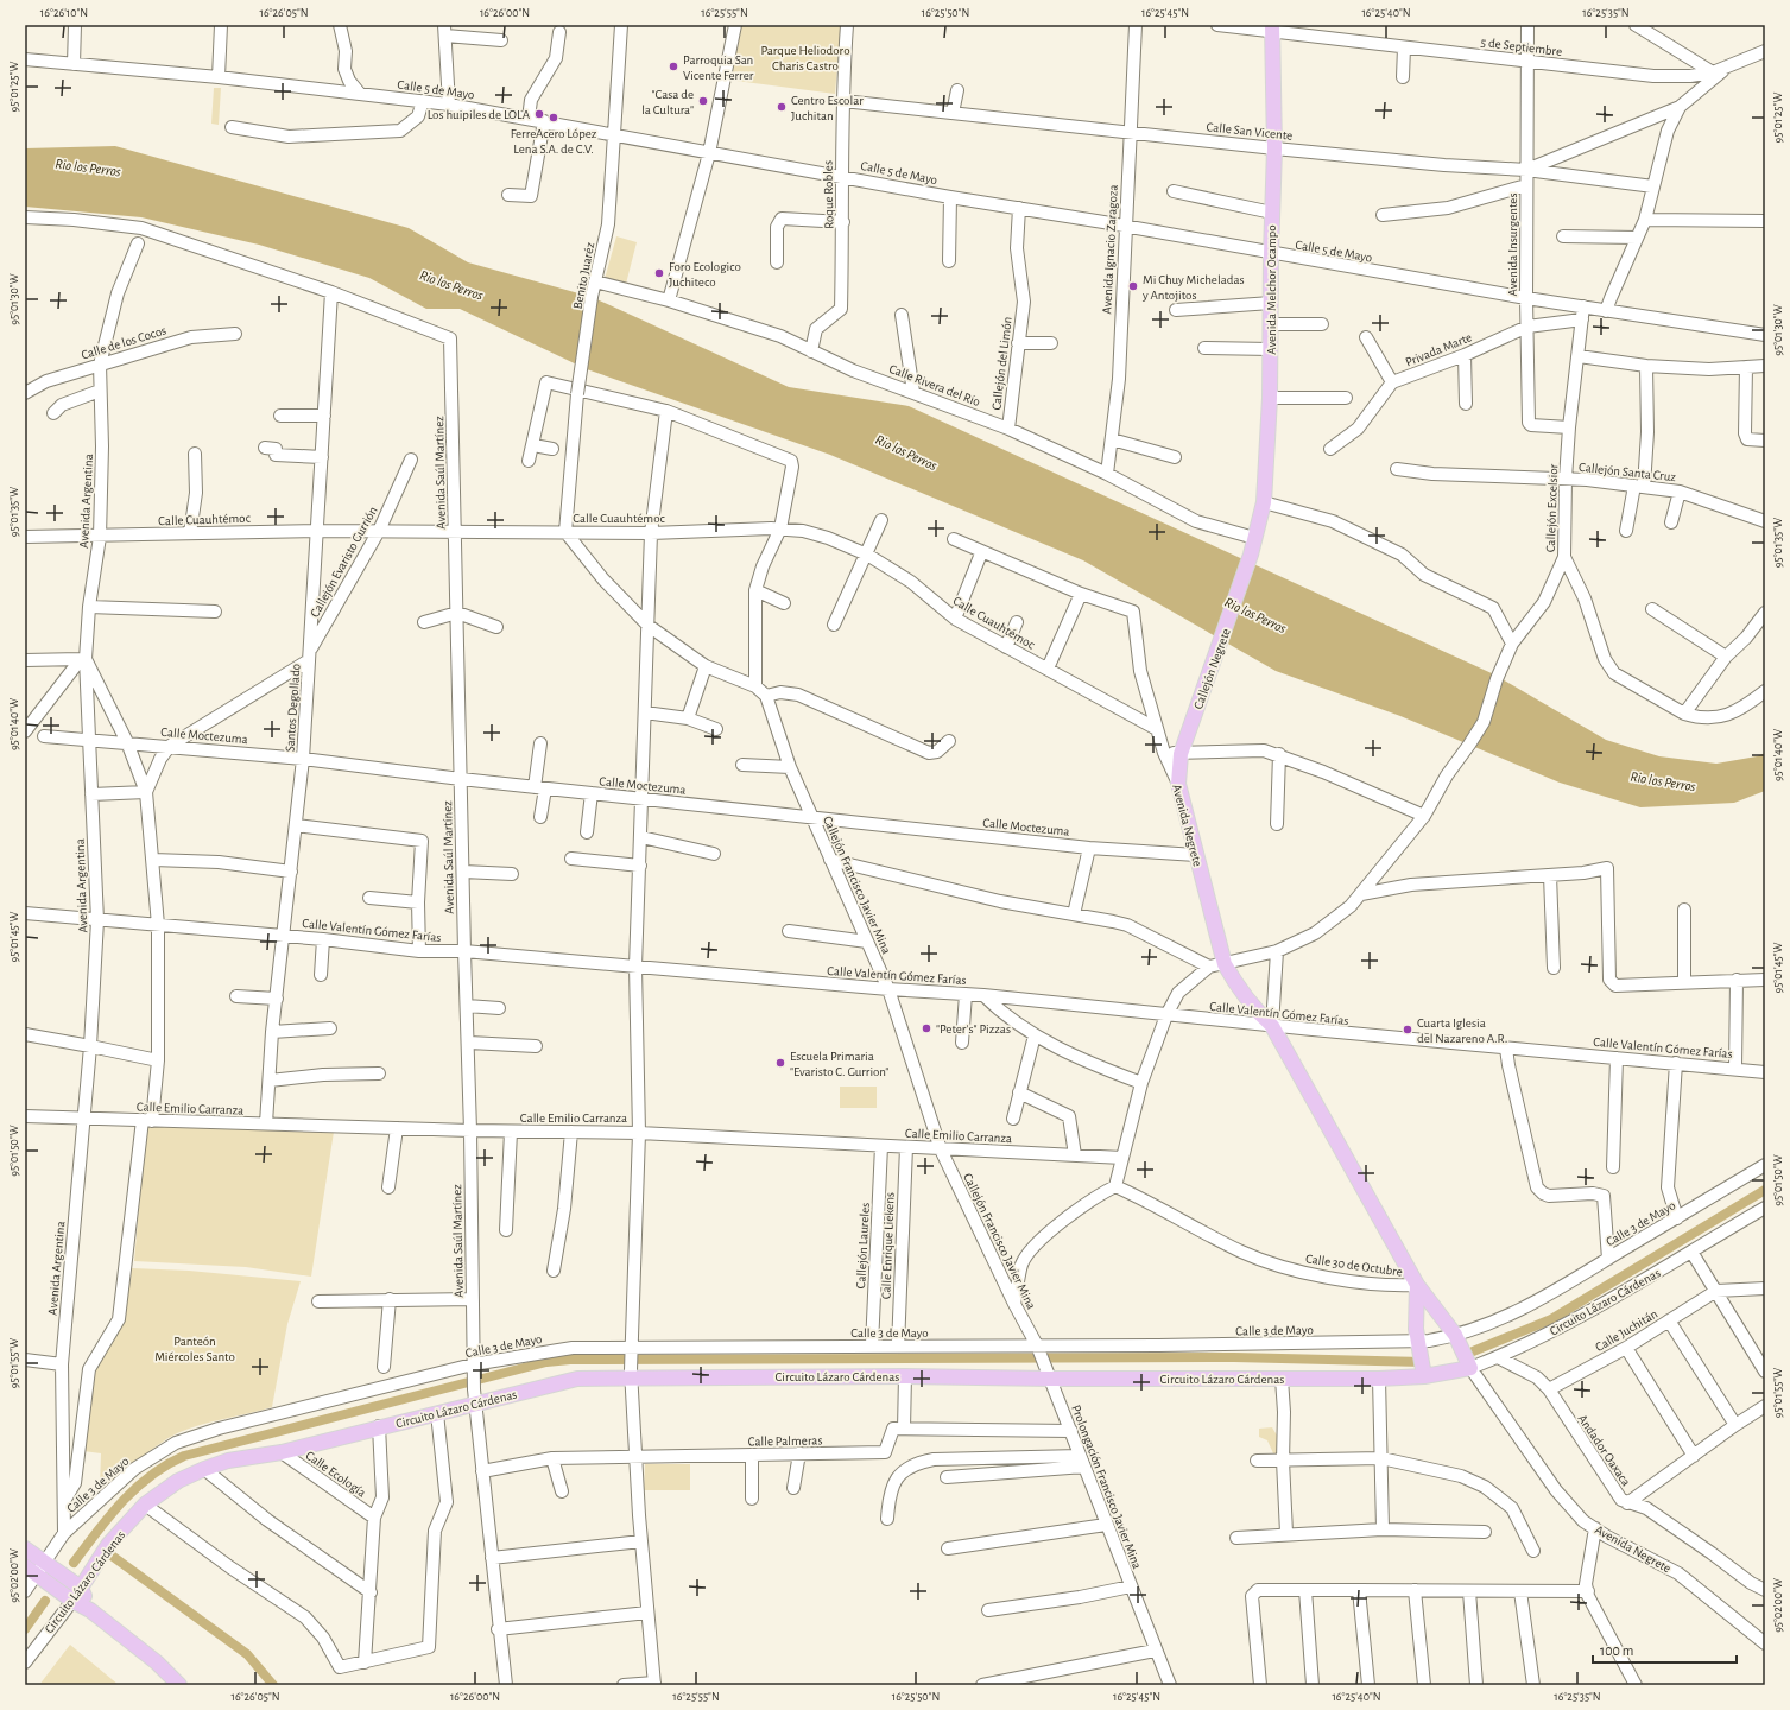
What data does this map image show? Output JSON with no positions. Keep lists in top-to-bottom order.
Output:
{
  "streets": {
    "main road": [
      "Avenida Melchor Ocampo",
      "Callejón Negrete",
      "Avenida Negrete",
      "Circuito Lázaro Cárdenas"
    ],
    "street": [
      "5 de Septiembre",
      "Calle 5 de Mayo",
      "Calle San Vicente",
      "Roque Robles",
      "Avenida Insurgentes",
      "Avenida Ignacio Zaragoza",
      "Benito Juaréz",
      "Calle de los Cocos",
      "Privada Marte",
      "Callejón del Limón",
      "Calle Rivera del Río",
      "Callejón Santa Cruz",
      "Avenida Saúl Martínez",
      "Avenida Argentina",
      "Callejón Excelsior",
      "Calle Cuauhtémoc",
      "Callejón Evaristo Gurrión",
      "Santos Degollado",
      "Calle Moctezuma",
      "Callejón Francisco Javier Mina",
      "Calle Valentín Gómez Farías",
      "Calle Emilio Carranza",
      "Calle 3 de Mayo",
      "Callejón Laureles",
      "Calle Enrique Liekens",
      "Calle 30 de Octubre",
      "Calle Juchitán",
      "Calle Palmeras",
      "Andador Oaxaca",
      "Calle Ecología",
      "Prolongación Francisco Javier Mina"
    ]
  },
  "crossings": [
    ["5 de Septiembre", "Avenida Insurgentes"],
    ["5 de Septiembre", "Avenida Melchor Ocampo"],
    ["Calle 5 de Mayo", "Roque Robles"],
    ["Calle 5 de Mayo", "Avenida Insurgentes"],
    ["Calle 5 de Mayo", "Avenida Ignacio Zaragoza"],
    ["Calle 5 de Mayo", "Benito Juaréz"],
    ["Calle 5 de Mayo", "Avenida Melchor Ocampo"],
    ["Calle 5 de Mayo", "Callejón del Limón"],
    ["Calle 5 de Mayo", "Callejón Excelsior"],
    ["Calle San Vicente", "Roque Robles"],
    ["Calle San Vicente", "Avenida Insurgentes"],
    ["Calle San Vicente", "Avenida Ignacio Zaragoza"],
    ["Calle San Vicente", "Avenida Melchor Ocampo"],
    ["Roque Robles", "Calle Rivera del Río"],
    ["Avenida Insurgentes", "Privada Marte"],
    ["Avenida Insurgentes", "Callejón Excelsior"],
    ["Avenida Ignacio Zaragoza", "Calle Rivera del Río"],
    ["Benito Juaréz", "Calle Rivera del Río"],
    ["Benito Juaréz", "Calle Cuauhtémoc"],
    ["Avenida Melchor Ocampo", "Calle Rivera del Río"],
    ["Avenida Melchor Ocampo", "Callejón Negrete"],
    ["Calle de los Cocos", "Avenida Argentina"],
    ["Privada Marte", "Callejón Excelsior"],
    ["Callejón del Limón", "Calle Rivera del Río"],
    ["Callejón Santa Cruz", "Callejón Excelsior"],
    ["Avenida Saúl Martínez", "Calle Cuauhtémoc"],
    ["Avenida Saúl Martínez", "Santos Degollado"],
    ["Avenida Saúl Martínez", "Calle Moctezuma"],
    ["Avenida Saúl Martínez", "Calle Valentín Gómez Farías"],
    ["Avenida Saúl Martínez", "Calle Emilio Carranza"],
    ["Avenida Saúl Martínez", "Calle 3 de Mayo"],
    ["Avenida Saúl Martínez", "Circuito Lázaro Cárdenas"],
    ["Avenida Saúl Martínez", "Calle Palmeras"],
    ["Avenida Argentina", "Calle Cuauhtémoc"],
    ["Avenida Argentina", "Calle Moctezuma"],
    ["Avenida Argentina", "Calle Valentín Gómez Farías"],
    ["Avenida Argentina", "Calle Emilio Carranza"],
    ["Avenida Argentina", "Calle 3 de Mayo"],
    ["Callejón Excelsior", "Avenida Negrete"],
    ["Calle Cuauhtémoc", "Callejón Evaristo Gurrión"],
    ["Calle Cuauhtémoc", "Santos Degollado"],
    ["Calle Cuauhtémoc", "Avenida Negrete"],
    ["Callejón Evaristo Gurrión", "Santos Degollado"],
    ["Callejón Negrete", "Avenida Negrete"],
    ["Santos Degollado", "Calle Moctezuma"],
    ["Santos Degollado", "Calle Valentín Gómez Farías"],
    ["Santos Degollado", "Calle Emilio Carranza"],
    ["Calle Moctezuma", "Avenida Negrete"],
    ["Calle Moctezuma", "Callejón Francisco Javier Mina"],
    ["Avenida Negrete", "Calle Valentín Gómez Farías"],
    ["Avenida Negrete", "Calle 3 de Mayo"],
    ["Avenida Negrete", "Calle 30 de Octubre"],
    ["Avenida Negrete", "Circuito Lázaro Cárdenas"],
    ["Callejón Francisco Javier Mina", "Calle Valentín Gómez Farías"],
    ["Callejón Francisco Javier Mina", "Calle Emilio Carranza"],
    ["Callejón Francisco Javier Mina", "Calle 3 de Mayo"],
    ["Callejón Francisco Javier Mina", "Circuito Lázaro Cárdenas"],
    ["Callejón Francisco Javier Mina", "Prolongación Francisco Javier Mina"],
    ["Calle Emilio Carranza", "Callejón Laureles"],
    ["Calle Emilio Carranza", "Calle Enrique Liekens"],
    ["Calle 3 de Mayo", "Callejón Laureles"],
    ["Calle 3 de Mayo", "Calle Enrique Liekens"],
    ["Circuito Lázaro Cárdenas", "Andador Oaxaca"],
    ["Circuito Lázaro Cárdenas", "Calle Ecología"],
    ["Circuito Lázaro Cárdenas", "Prolongación Francisco Javier Mina"],
    ["Calle Juchitán", "Andador Oaxaca"]
  ],
  "water": ["Rio los Perros"],
  "parks": ["Parque Heliodoro Charis Castro", "Panteón Miércoles Santo"],
  "places": [
    "Parroquia San Vicente Ferrer",
    "\"Casa de la Cultura\"",
    "Centro Escolar Juchitan",
    "Los huipiles de LOLA",
    "FerreAcero López Lena S.A. de C.V.",
    "Foro Ecologico Juchiteco",
    "Mi Chuy Micheladas y Antojitos",
    "\"Peter's\" Pizzas",
    "Cuarta Iglesia del Nazareno A.R.",
    "Escuela Primaria \"Evaristo C. Gurrion\""
  ],
  "scale_bar": "100 m",
  "coordinates": [
    "16°26'10\"N",
    "16°26'05\"N",
    "16°26'00\"N",
    "16°25'55\"N",
    "16°25'50\"N",
    "16°25'45\"N",
    "16°25'40\"N",
    "16°25'35\"N",
    "95°01'25\"W",
    "95°01'30\"W",
    "95°01'35\"W",
    "95°01'40\"W",
    "95°01'45\"W",
    "95°01'50\"W",
    "95°01'55\"W",
    "95°02'00\"W"
  ]
}
